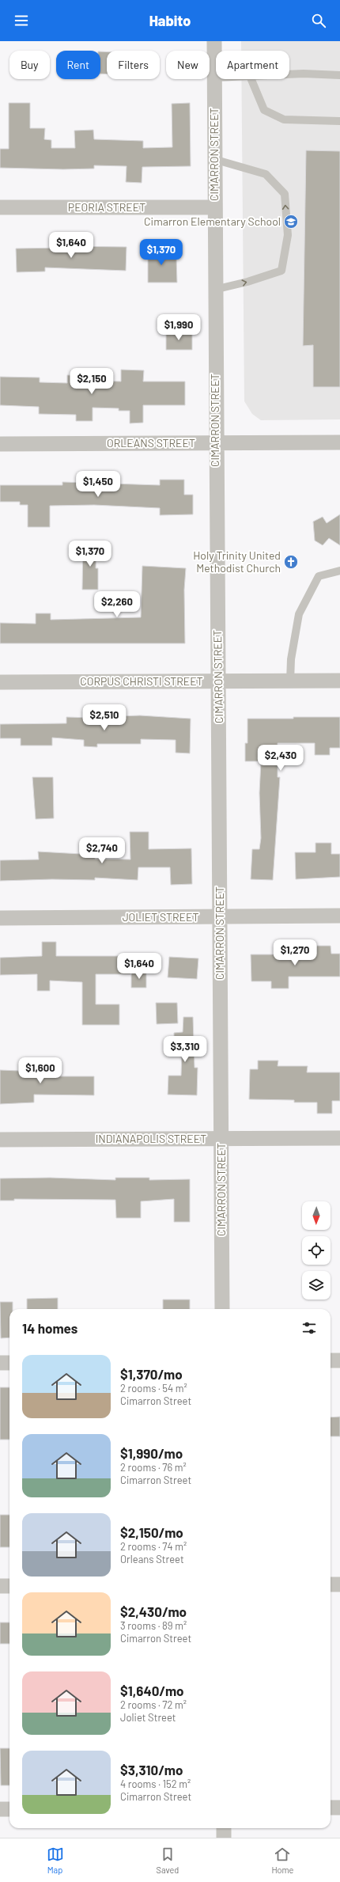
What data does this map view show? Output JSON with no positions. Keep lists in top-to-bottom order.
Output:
{
  "streets": {
    "street": [
      "CIMARRON STREET",
      "PEORIA STREET",
      "ORLEANS STREET",
      "CORPUS CHRISTI STREET",
      "JOLIET STREET",
      "INDIANAPOLIS STREET"
    ]
  },
  "crossings": [
    ["CIMARRON STREET", "PEORIA STREET"],
    ["CIMARRON STREET", "ORLEANS STREET"],
    ["CIMARRON STREET", "CORPUS CHRISTI STREET"],
    ["CIMARRON STREET", "JOLIET STREET"],
    ["CIMARRON STREET", "INDIANAPOLIS STREET"]
  ],
  "places": {
    "school or university": ["Cimarron Elementary School"],
    "church": ["Holy Trinity United Methodist Church"]
  },
  "north": "bottom",
  "page": {
    "header": "Habito",
    "chip": [
      "Buy",
      "Rent",
      "Filters",
      "New",
      "Apartment"
    ],
    "price": [
      "$1,640",
      "$1,370",
      "$1,990",
      "$2,150",
      "$1,450",
      "$1,370",
      "$2,260",
      "$2,510",
      "$2,430",
      "$2,740",
      "$1,270",
      "$1,640",
      "$3,310",
      "$1,600"
    ],
    "heading": "14 homes",
    "list": [
      {
        "name": "$1,370/mo",
        "note": "2 rooms · 54 m² · Cimarron Street"
      },
      {
        "name": "$1,990/mo",
        "note": "2 rooms · 76 m² · Cimarron Street"
      },
      {
        "name": "$2,150/mo",
        "note": "2 rooms · 74 m² · Orleans Street"
      },
      {
        "name": "$2,430/mo",
        "note": "3 rooms · 89 m² · Cimarron Street"
      },
      {
        "name": "$1,640/mo",
        "note": "2 rooms · 72 m² · Joliet Street"
      },
      {
        "name": "$3,310/mo",
        "note": "4 rooms · 152 m² · Cimarron Street"
      }
    ],
    "tabs": ["Map", "Saved", "Home"]
  }
}
